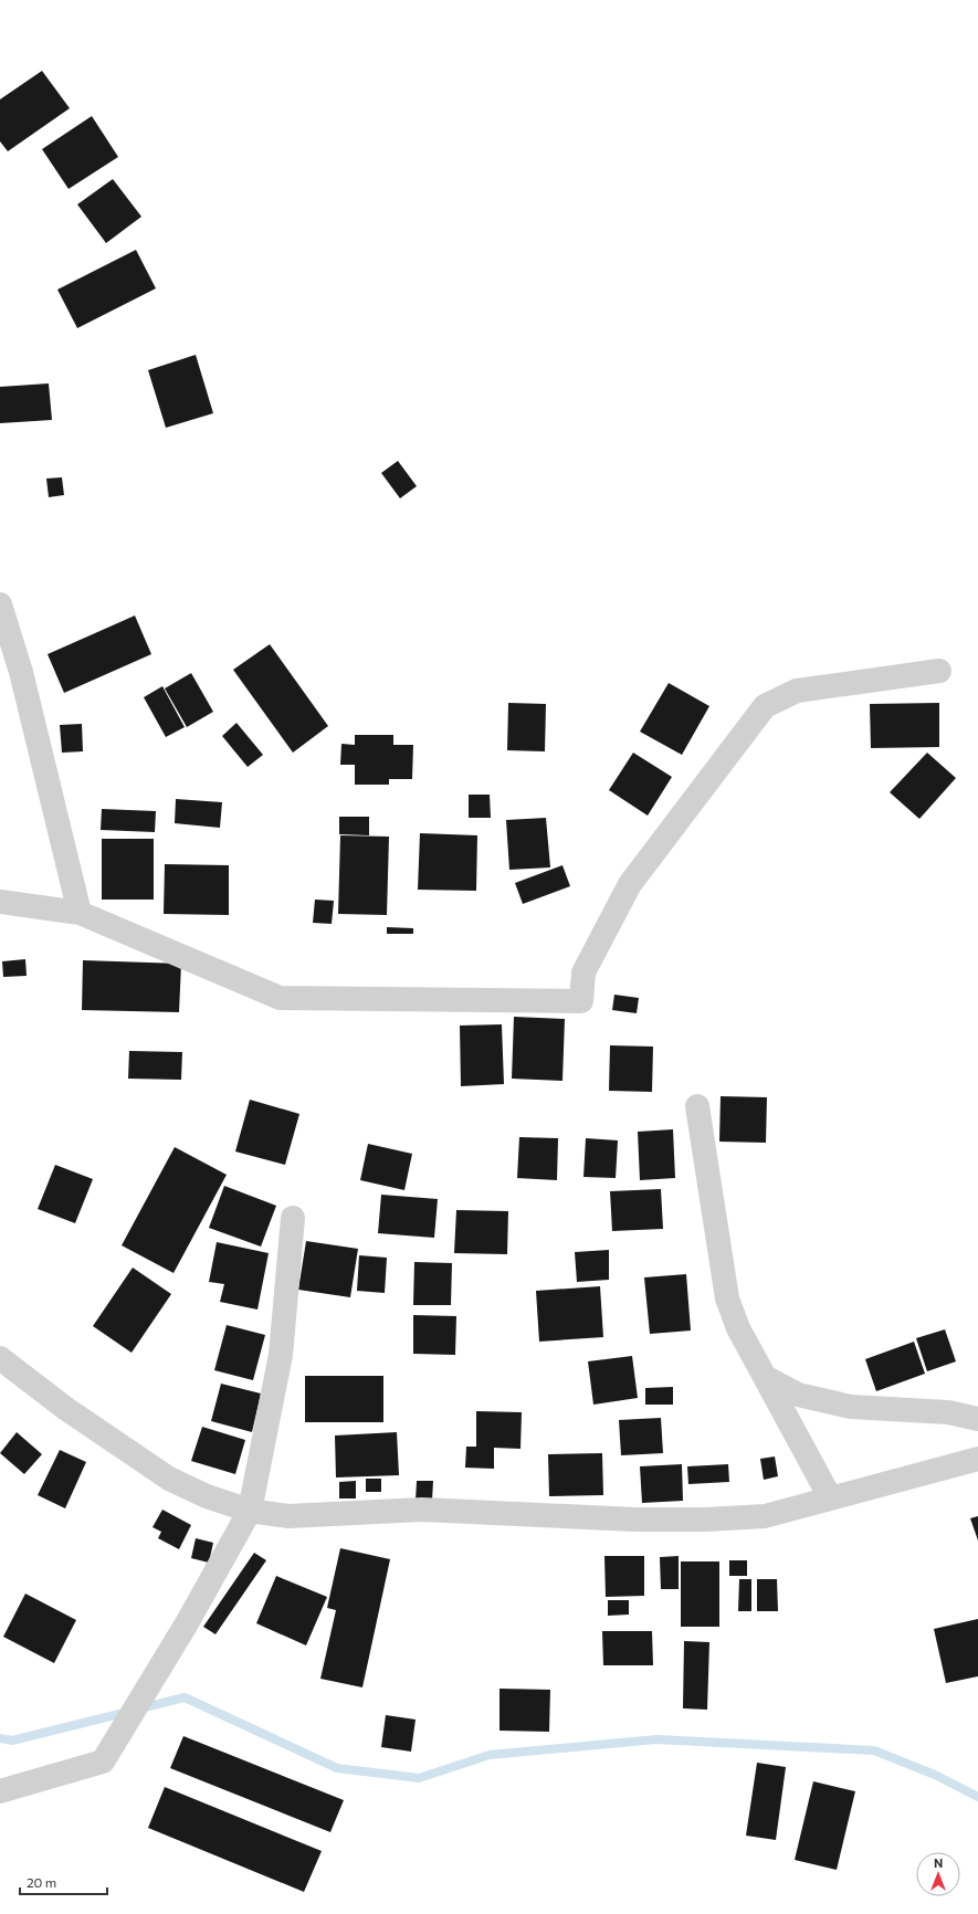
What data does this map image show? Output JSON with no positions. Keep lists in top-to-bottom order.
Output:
{
  "scale_bar": "20 m",
  "north": "top"
}
